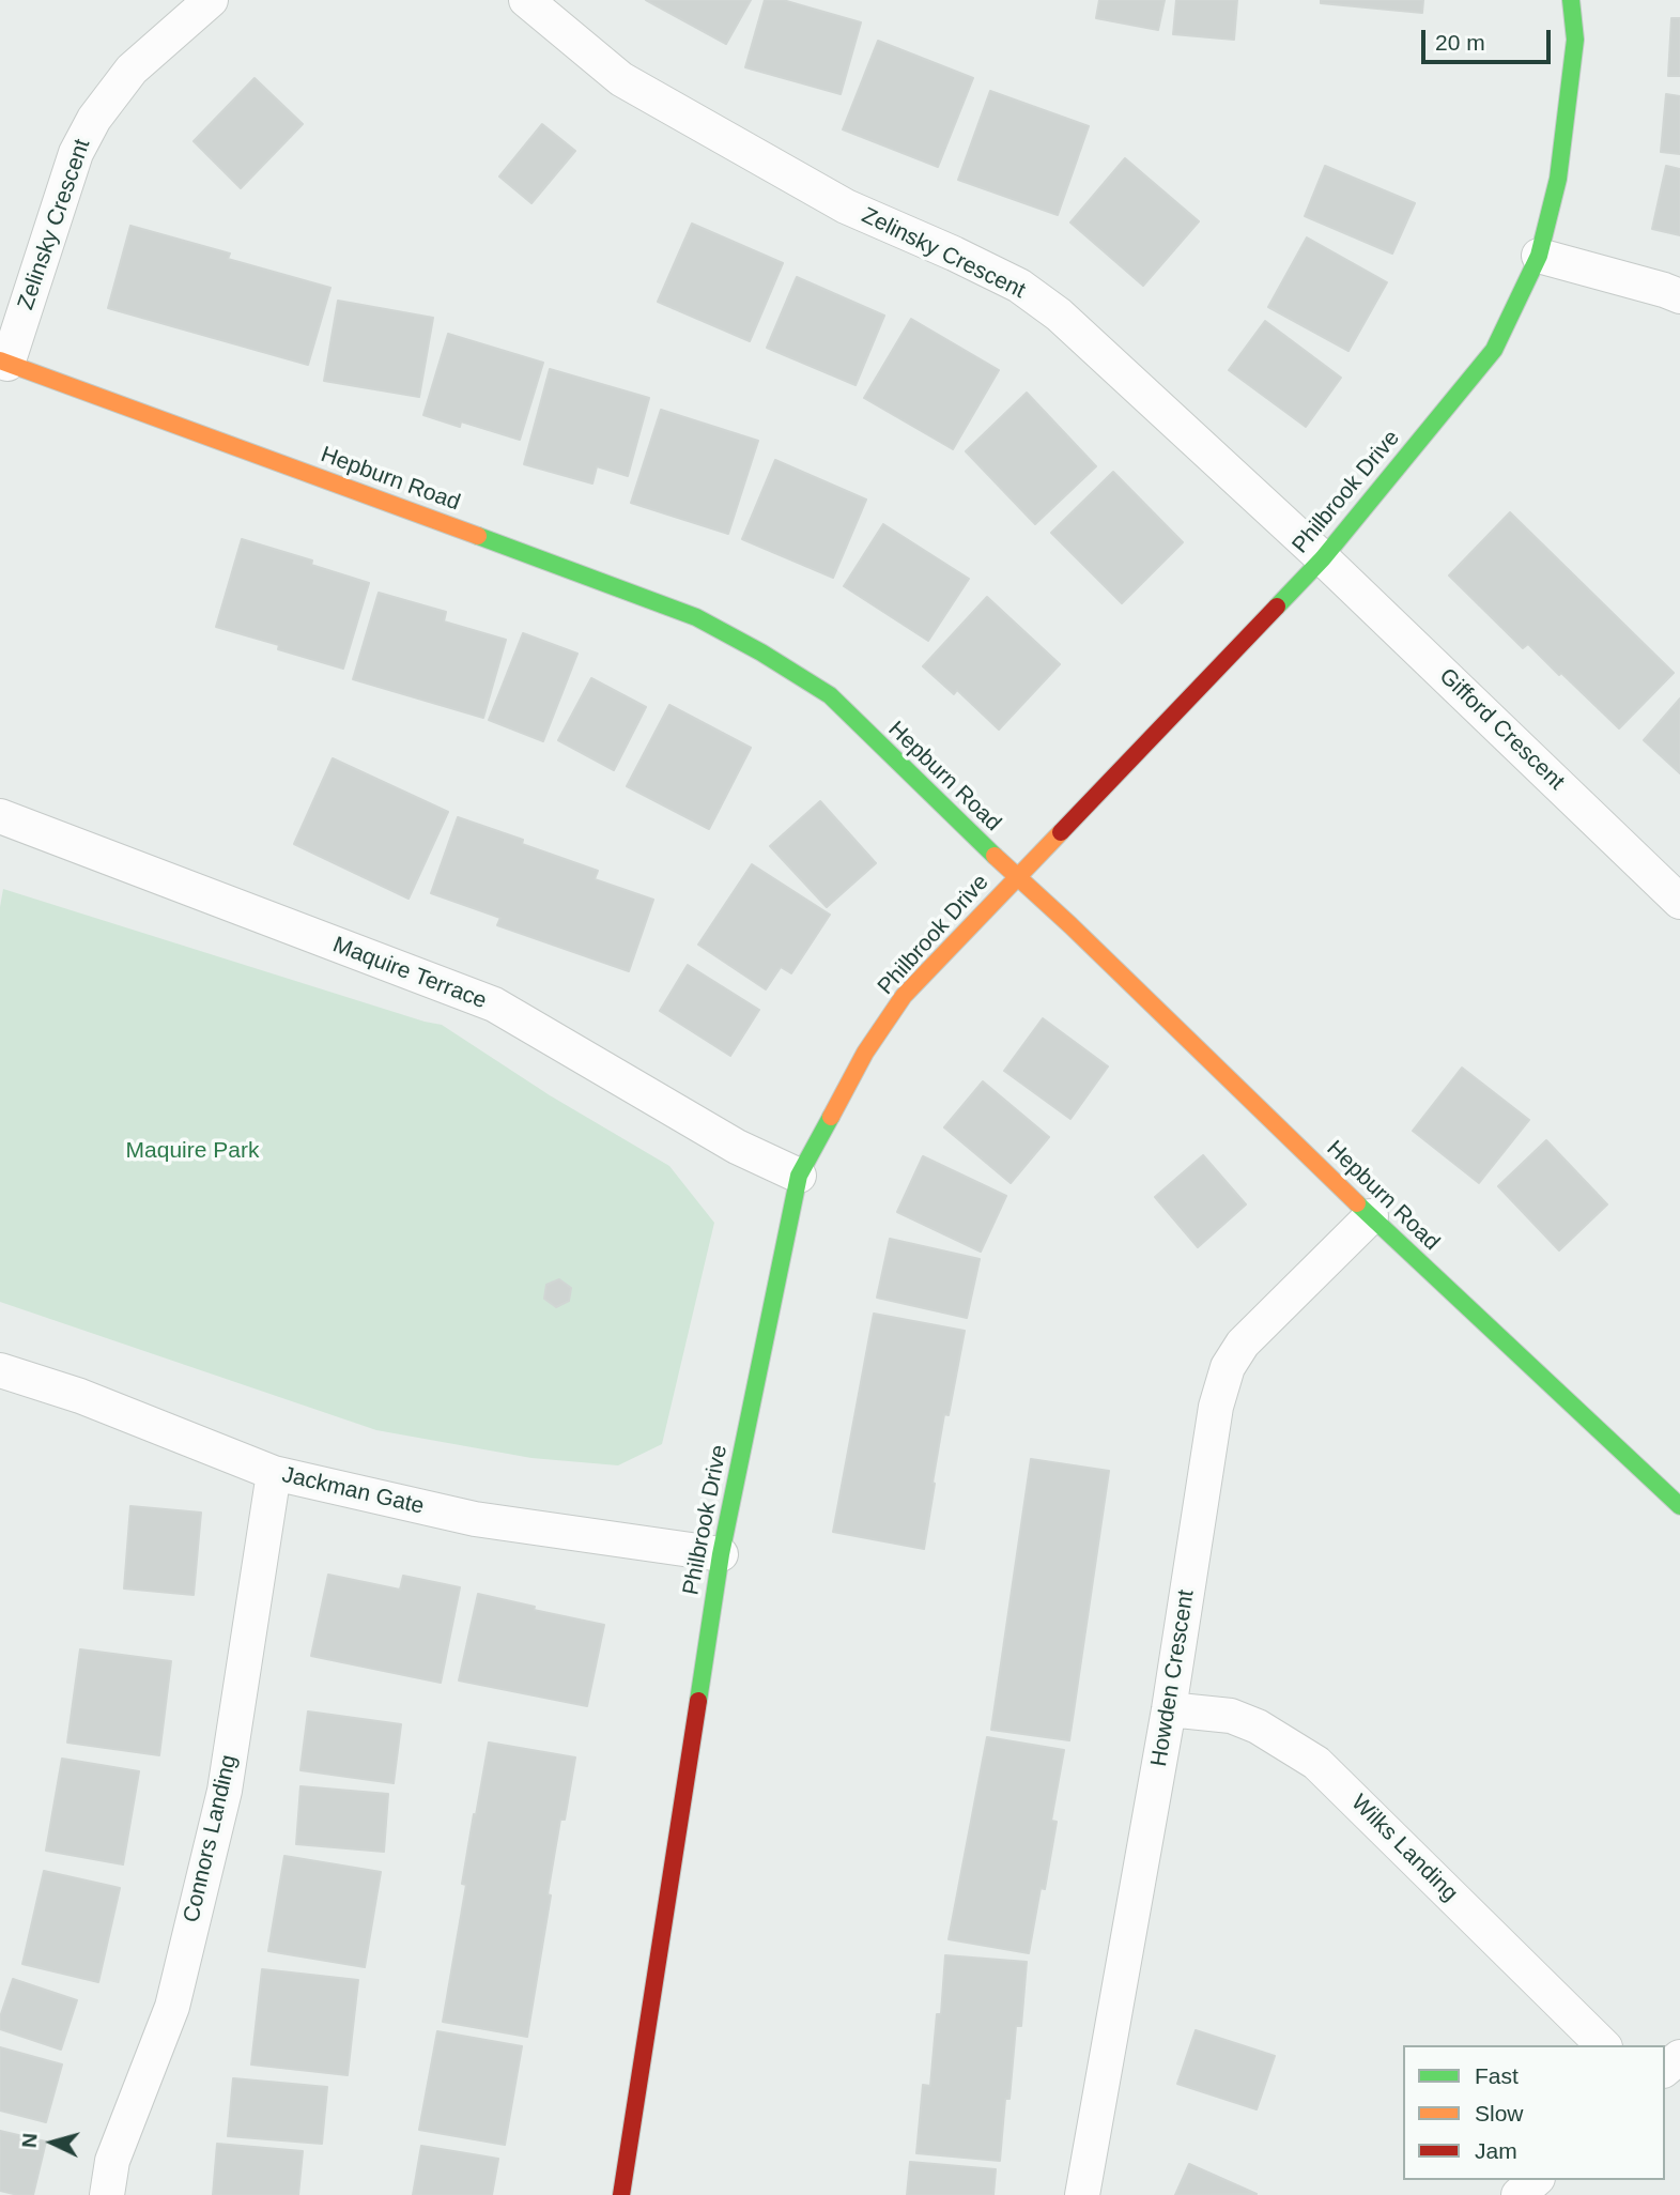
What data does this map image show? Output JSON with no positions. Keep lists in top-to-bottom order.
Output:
{
  "streets": {
    "street": [
      "Zelinsky Crescent",
      "Hepburn Road",
      "Philbrook Drive",
      "Gifford Crescent",
      "Maquire Terrace",
      "Jackman Gate",
      "Howden Crescent",
      "Connors Landing",
      "Wilks Landing"
    ]
  },
  "crossings": [
    ["Zelinsky Crescent", "Hepburn Road"],
    ["Zelinsky Crescent", "Philbrook Drive"],
    ["Zelinsky Crescent", "Gifford Crescent"],
    ["Hepburn Road", "Philbrook Drive"],
    ["Hepburn Road", "Howden Crescent"],
    ["Philbrook Drive", "Gifford Crescent"],
    ["Philbrook Drive", "Maquire Terrace"],
    ["Philbrook Drive", "Jackman Gate"],
    ["Jackman Gate", "Connors Landing"],
    ["Howden Crescent", "Wilks Landing"]
  ],
  "parks": ["Maquire Park"],
  "legend": ["Fast", "Slow", "Jam"],
  "scale_bar": "20 m",
  "north": "left"
}
